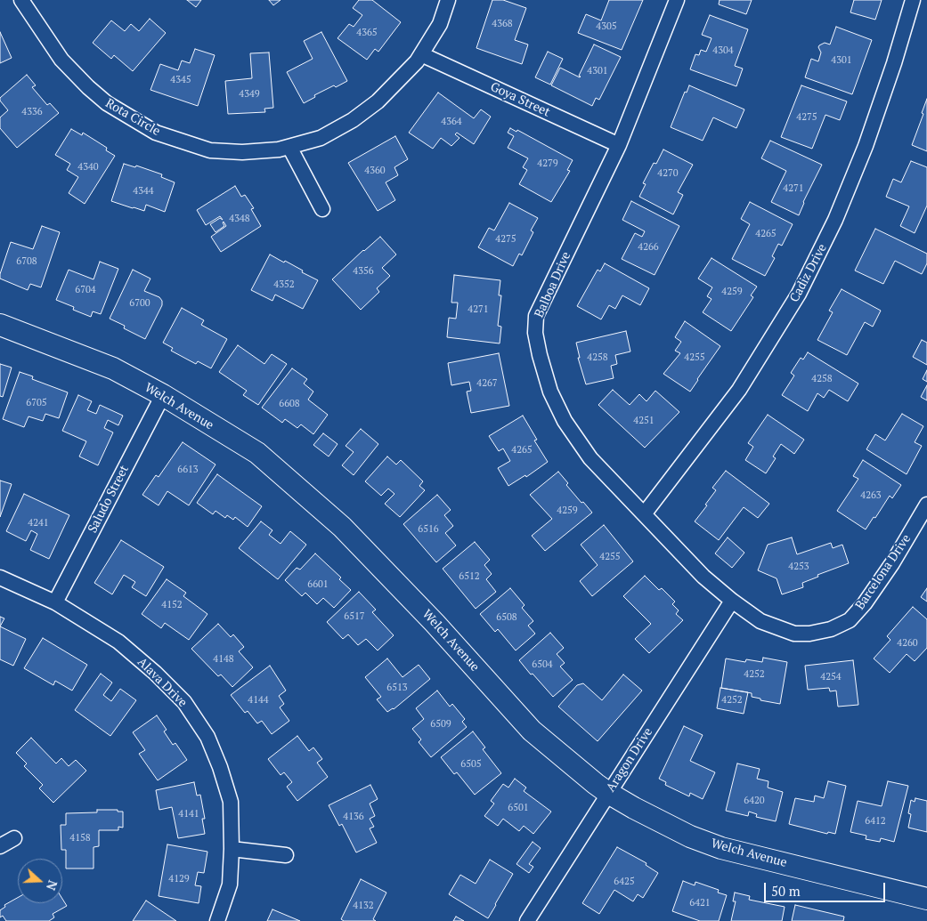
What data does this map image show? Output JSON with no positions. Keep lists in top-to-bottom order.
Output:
{
  "streets": {
    "street": [
      "Goya Street",
      "Rota Circle",
      "Cadiz Drive",
      "Balboa Drive",
      "Welch Avenue",
      "Saludo Street",
      "Barcelona Drive",
      "Alava Drive",
      "Aragon Drive"
    ]
  },
  "crossings": [
    ["Goya Street", "Rota Circle"],
    ["Goya Street", "Balboa Drive"],
    ["Cadiz Drive", "Balboa Drive"],
    ["Balboa Drive", "Barcelona Drive"],
    ["Balboa Drive", "Aragon Drive"],
    ["Welch Avenue", "Saludo Street"],
    ["Welch Avenue", "Aragon Drive"],
    ["Saludo Street", "Alava Drive"],
    ["Barcelona Drive", "Aragon Drive"]
  ],
  "house_numbers": [
    "4368",
    "4305",
    "4365",
    "4304",
    "4301",
    "4301",
    "4345",
    "4349",
    "4336",
    "4275",
    "4364",
    "4279",
    "4340",
    "4360",
    "4270",
    "4271",
    "4344",
    "4348",
    "4265",
    "4275",
    "4266",
    "6708",
    "4356",
    "4352",
    "6704",
    "4259",
    "6700",
    "4271",
    "4258",
    "4255",
    "4258",
    "4267",
    "6705",
    "6608",
    "4251",
    "4265",
    "6613",
    "4263",
    "4259",
    "4241",
    "6516",
    "4255",
    "4253",
    "6512",
    "6601",
    "4152",
    "6517",
    "6508",
    "4260",
    "4148",
    "6504",
    "4252",
    "4254",
    "6513",
    "4144",
    "4252",
    "6509",
    "6505",
    "6420",
    "6501",
    "4141",
    "4136",
    "6412",
    "4158",
    "4129",
    "6425",
    "6421",
    "4132"
  ],
  "scale_bar": "50 m",
  "north": "right"
}
